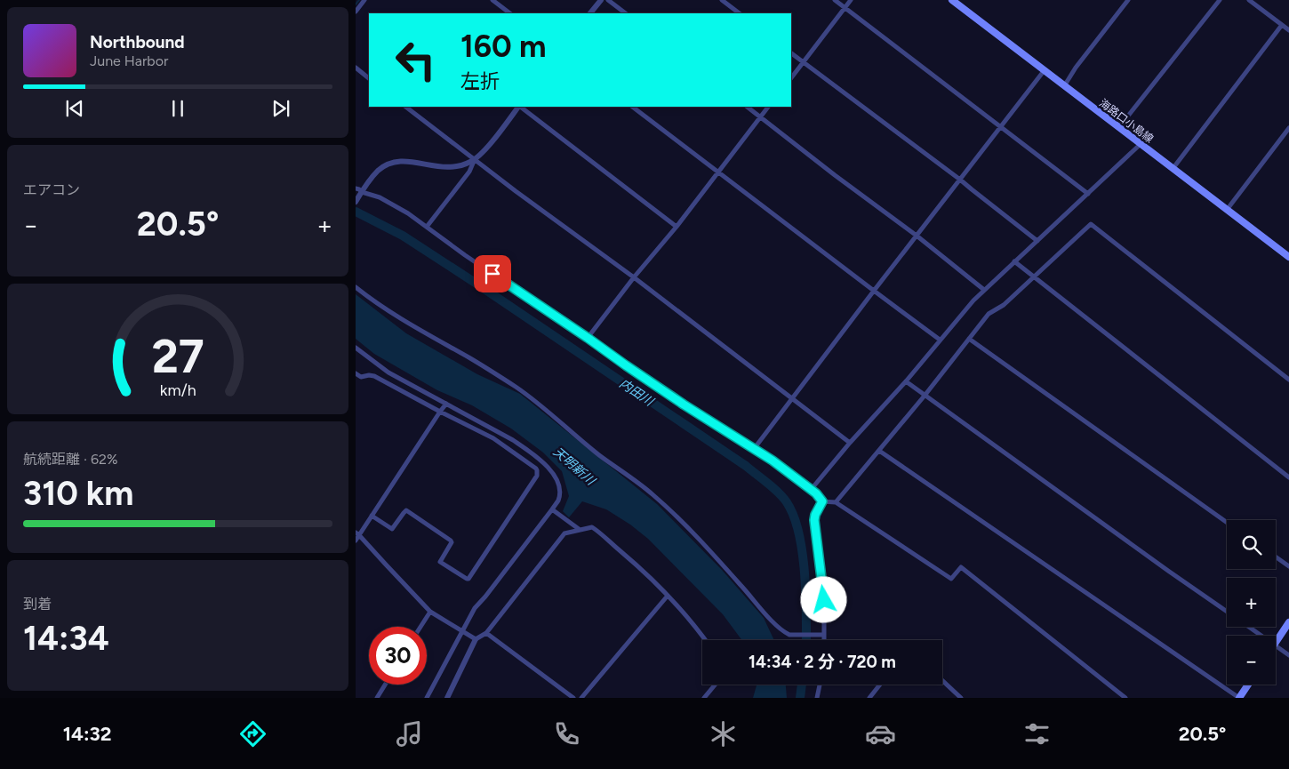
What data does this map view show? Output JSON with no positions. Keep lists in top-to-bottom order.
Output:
{
  "streets": {
    "main road": ["海路口小島線"]
  },
  "water": ["内田川", "天明新川"],
  "page": {
    "turn": ["160 m", "左折"],
    "song": ["Northbound", "June Harbor"],
    "tile": [
      "エアコン",
      ["航続距離 · 62%", "310 km"],
      ["到着", "14:34"]
    ],
    "heat": ["−", "20.5°", "+"],
    "map_buttons": ["+", "−"],
    "limit": "30",
    "trip": "14:34 · 2 分 · 720 m",
    "tabs": ["14:32", "20.5°"],
    "gauge": ["27", "km/h"]
  }
}
